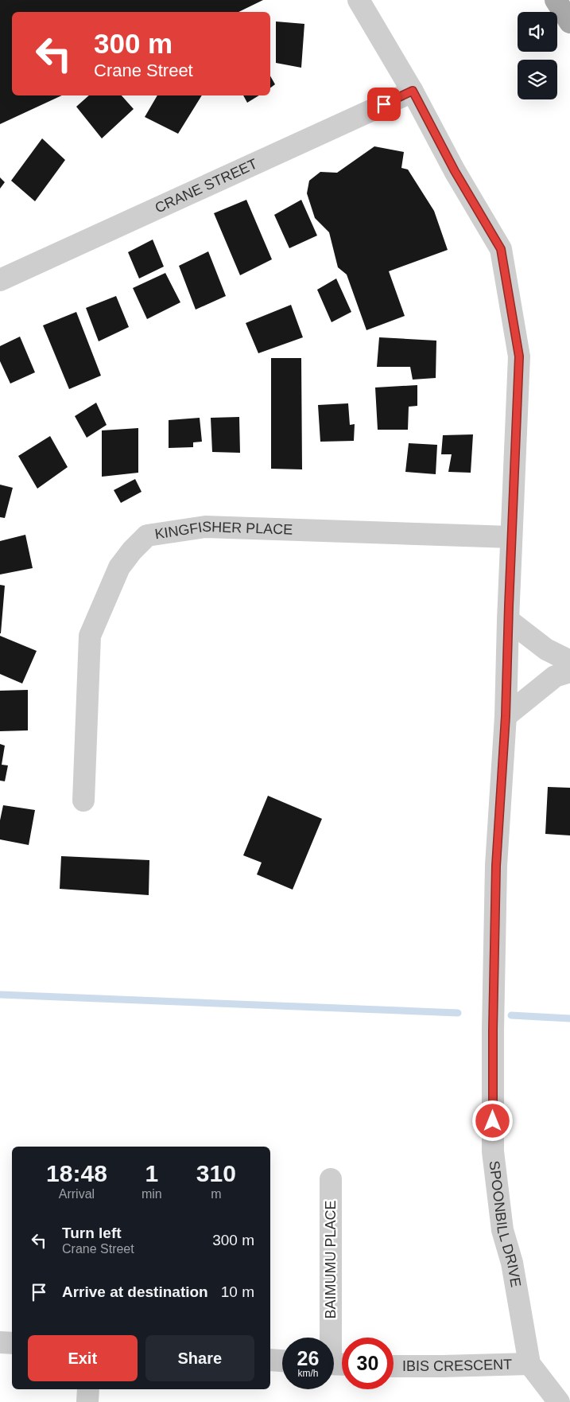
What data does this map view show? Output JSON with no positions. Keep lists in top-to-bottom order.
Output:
{
  "streets": {
    "street": [
      "CRANE STREET",
      "KINGFISHER PLACE",
      "SPOONBILL DRIVE",
      "BAIMUMU PLACE",
      "IBIS CRESCENT"
    ]
  },
  "crossings": [
    ["CRANE STREET", "SPOONBILL DRIVE"],
    ["KINGFISHER PLACE", "SPOONBILL DRIVE"],
    ["SPOONBILL DRIVE", "IBIS CRESCENT"]
  ],
  "page": {
    "turn": ["300 m", "Crane Street"],
    "eta": [
      "18:48",
      "Arrival",
      "1",
      "min",
      "310",
      "m"
    ],
    "list": [
      {
        "name": "Turn left",
        "note": "Crane Street",
        "value": "300 m"
      },
      {
        "name": "Arrive at destination",
        "value": "10 m"
      }
    ],
    "buttons": ["Exit", "Share"],
    "speed": "26 km/h",
    "limit": "30"
  }
}
